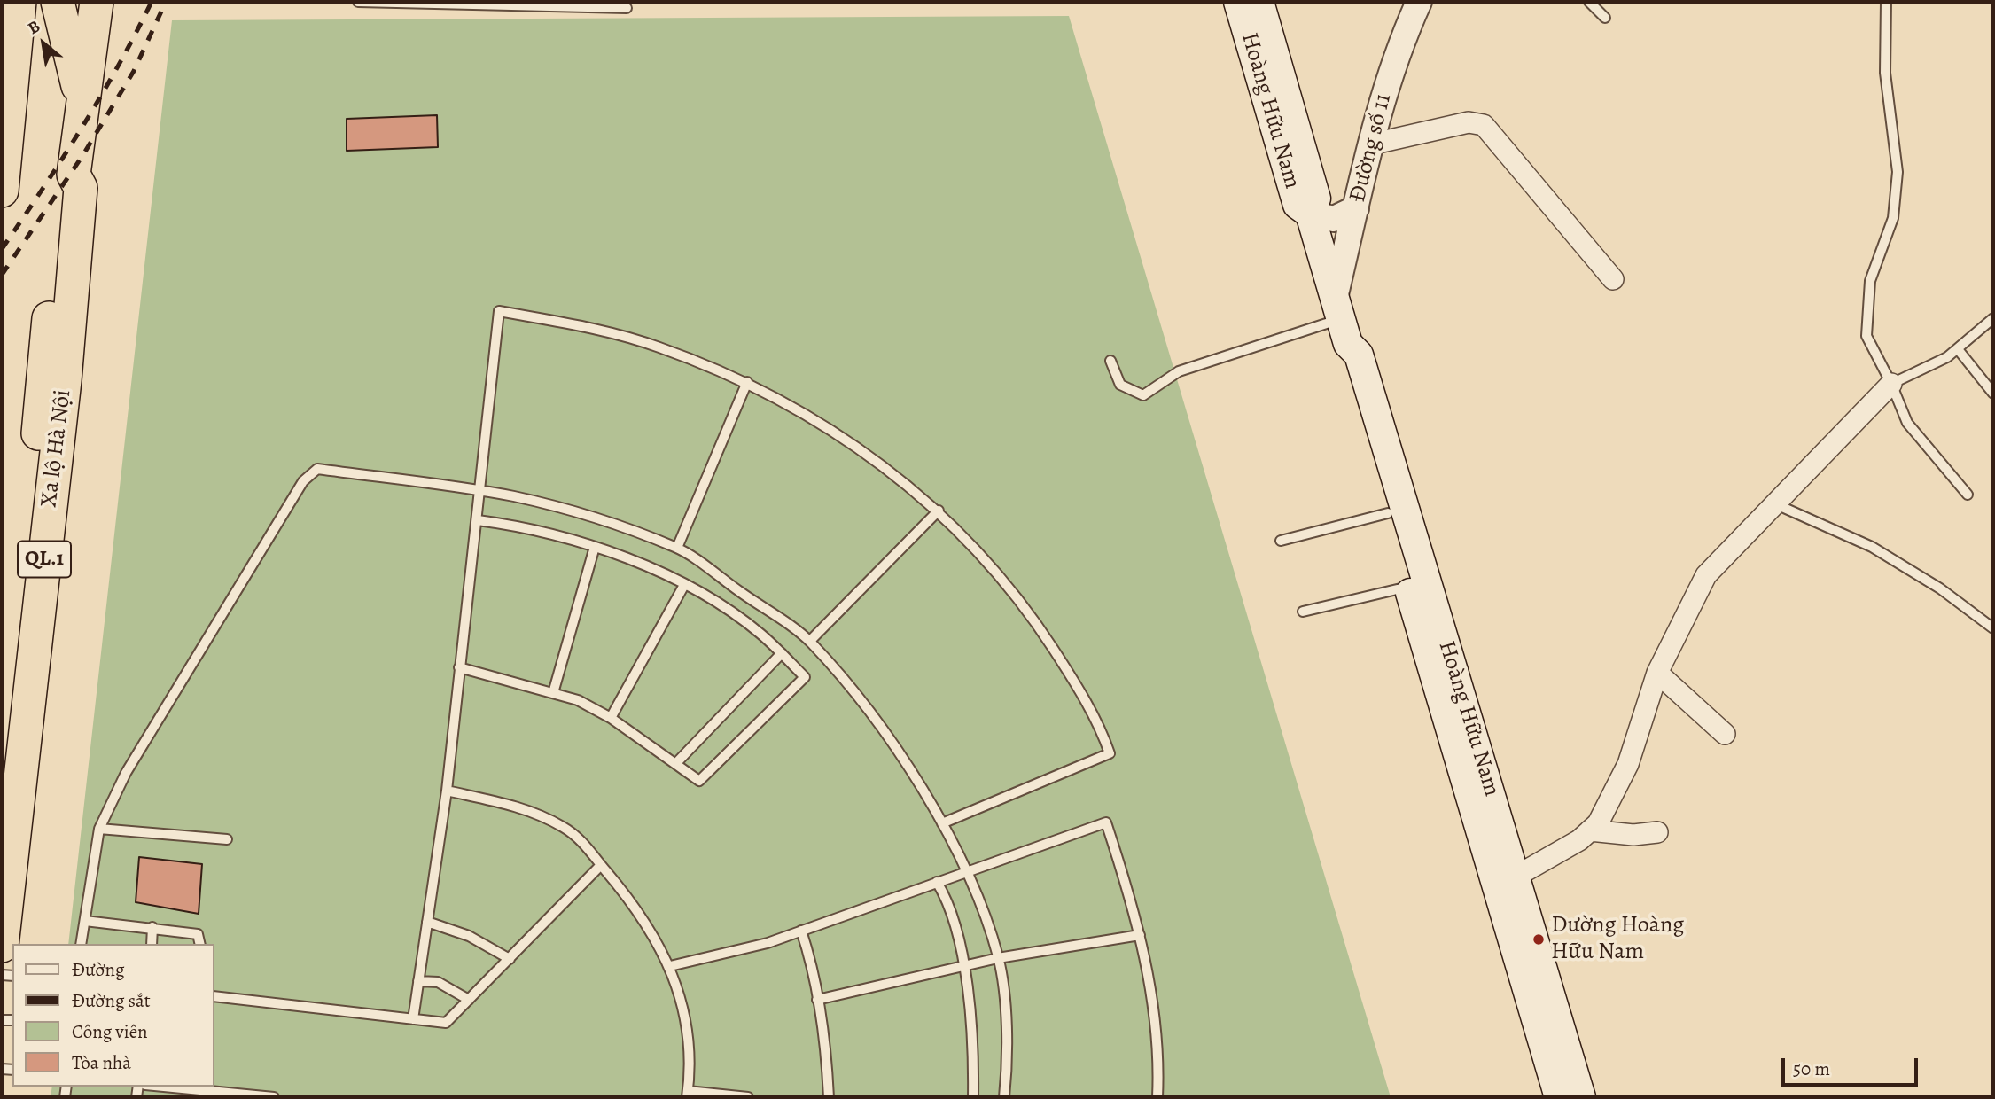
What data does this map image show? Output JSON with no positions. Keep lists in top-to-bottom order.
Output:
{
  "streets": {
    "highway": ["Xa lộ Hà Nội", "QL.1"],
    "main road": ["Hoàng Hữu Nam"],
    "street": ["Đường số 11"]
  },
  "crossings": [
    ["Hoàng Hữu Nam", "Đường số 11"],
    ["Xa lộ Hà Nội", "QL.1"]
  ],
  "places": ["Đường Hoàng Hữu Nam"],
  "legend": [
    "Đường",
    "Đường sắt",
    "Công viên",
    "Tòa nhà"
  ],
  "scale_bar": "50 m",
  "north": "top left"
}
